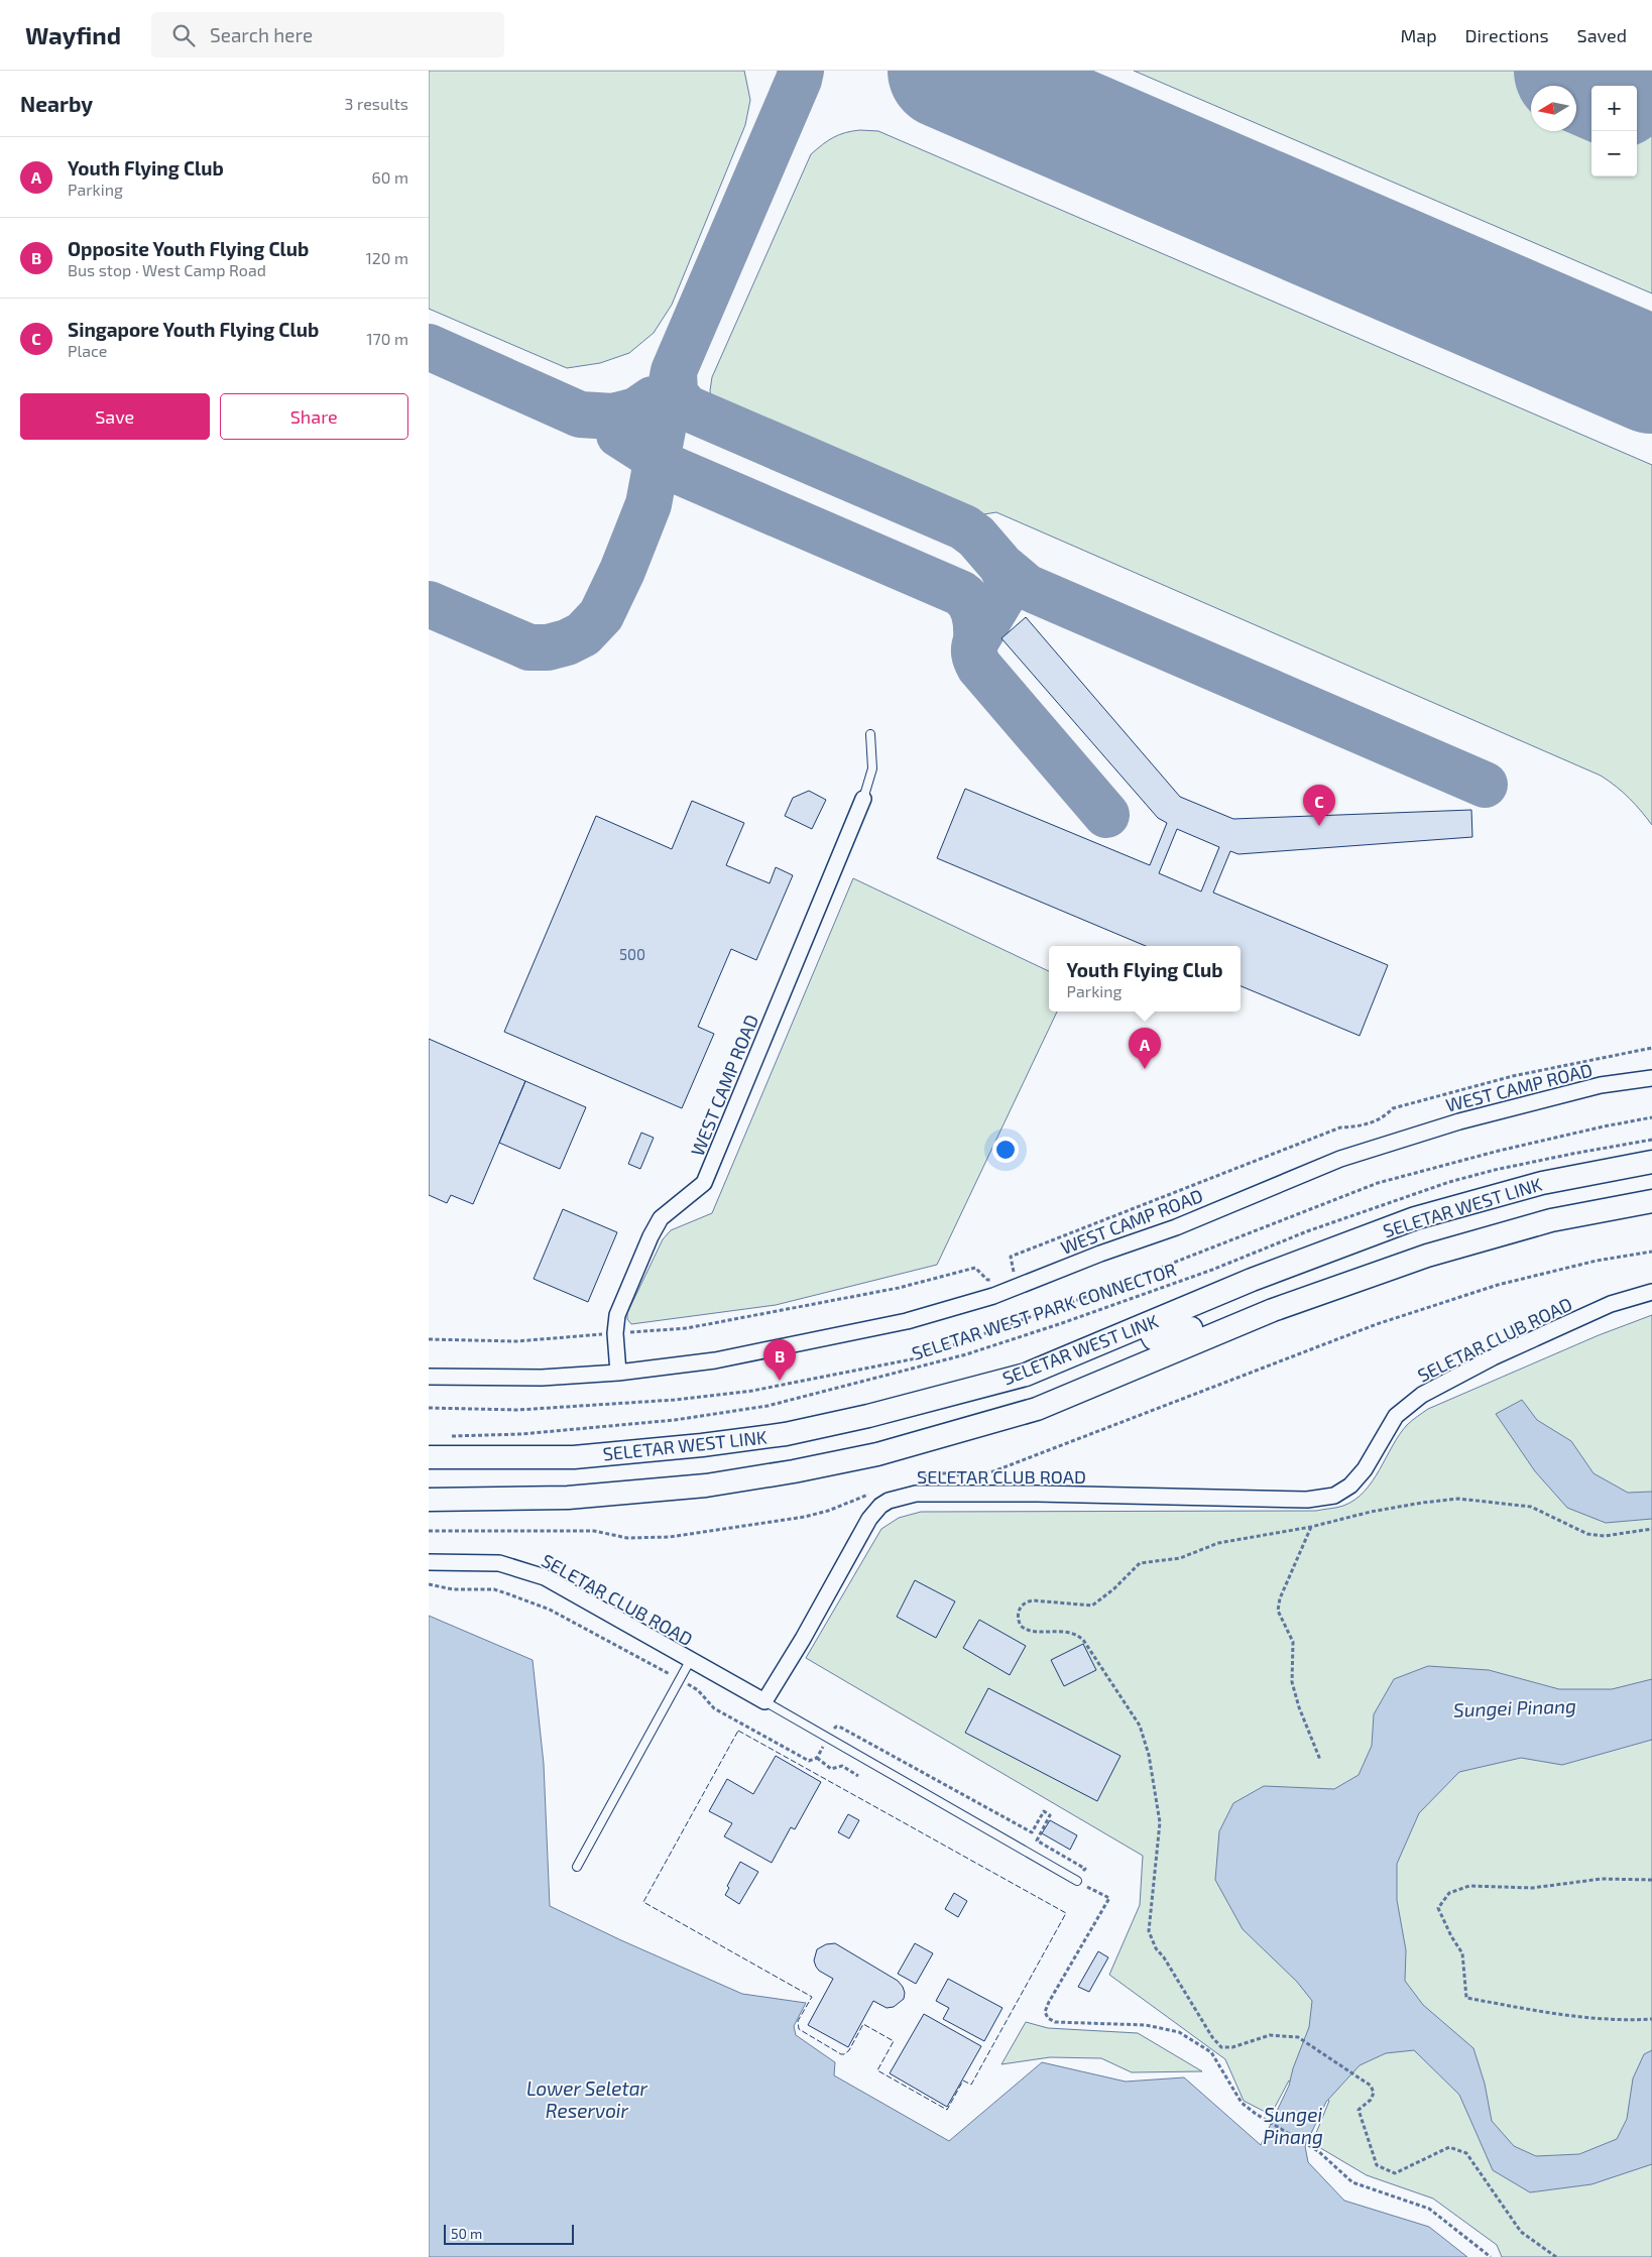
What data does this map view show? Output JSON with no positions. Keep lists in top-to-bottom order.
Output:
{
  "streets": {
    "main road": ["SELETAR WEST LINK"],
    "street": ["WEST CAMP ROAD", "SELETAR CLUB ROAD"],
    "path": ["SELETAR WEST PARK CONNECTOR"]
  },
  "water": ["Sungei Pinang", "Lower Seletar Reservoir"],
  "house_numbers": ["500"],
  "scale_bar": "50 m",
  "north": "left",
  "page": {
    "header": "Wayfind",
    "search": "Search here",
    "nav": ["Map", "Directions", "Saved"],
    "heading": ["Nearby", "3 results"],
    "map_buttons": ["+", "−"],
    "list": [
      {
        "mark": "A",
        "name": "Youth Flying Club",
        "note": "Parking",
        "value": "60 m"
      },
      {
        "mark": "B",
        "name": "Opposite Youth Flying Club",
        "note": "Bus stop · West Camp Road",
        "value": "120 m"
      },
      {
        "mark": "C",
        "name": "Singapore Youth Flying Club",
        "note": "Place",
        "value": "170 m"
      }
    ],
    "buttons": ["Save", "Share"],
    "pins": ["C", "A", "B"],
    "popup": ["Youth Flying Club", "Parking"],
    "scale": "50 m"
  }
}
